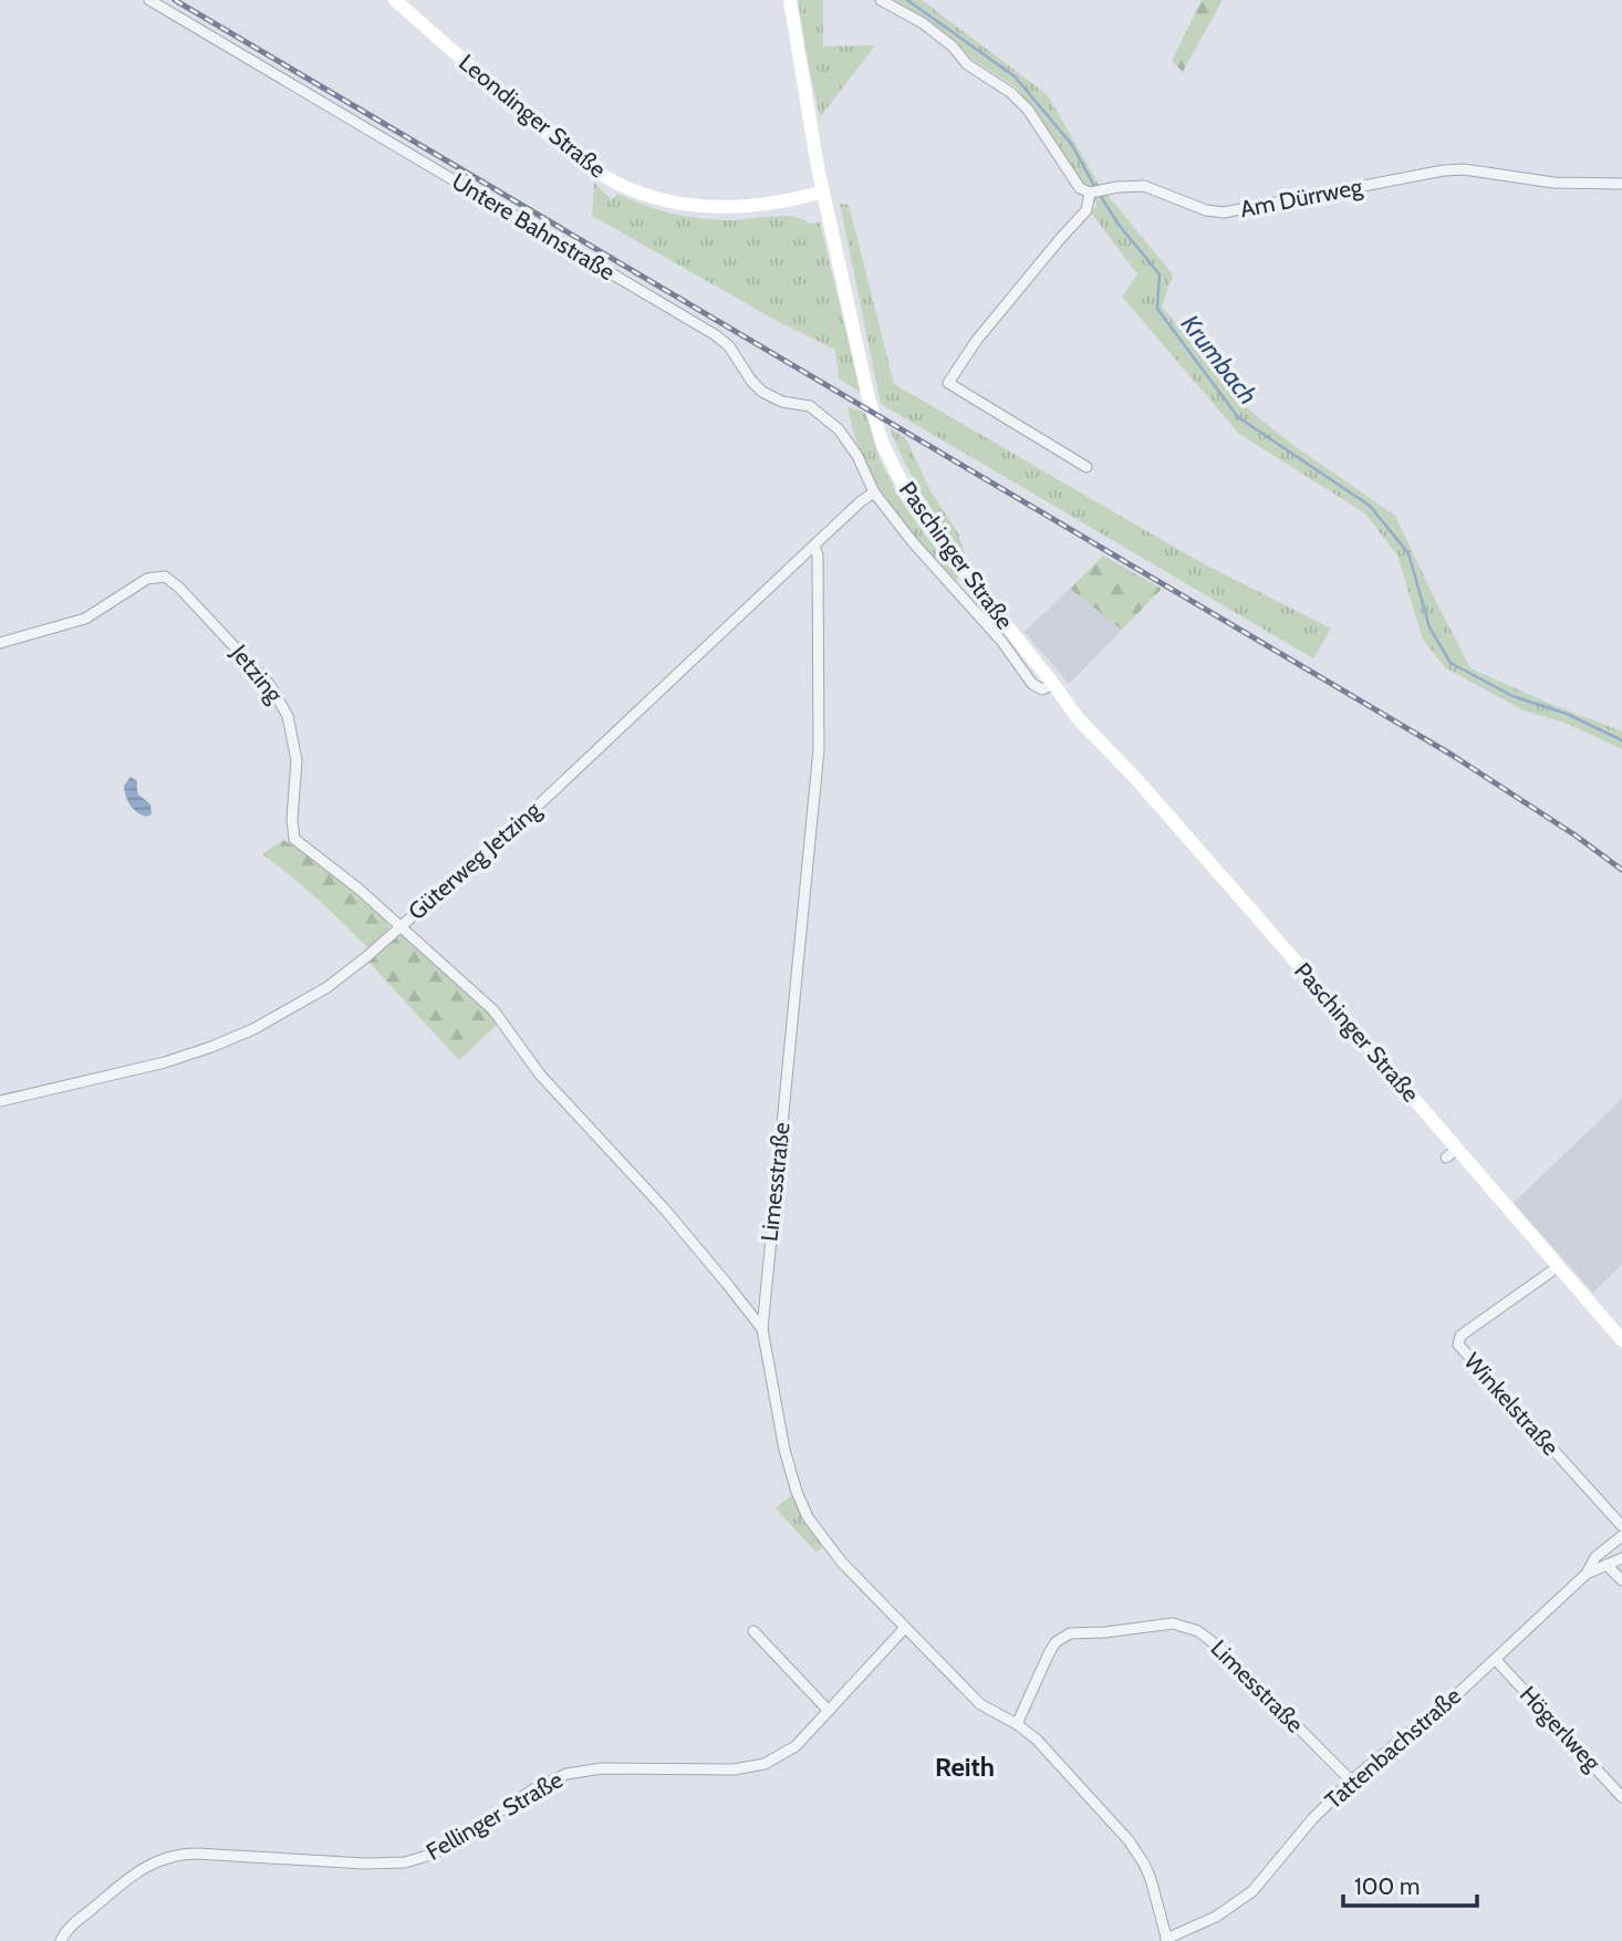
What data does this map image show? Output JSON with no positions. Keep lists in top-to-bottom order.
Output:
{
  "streets": {
    "street": [
      "Leondinger Straße",
      "Am Dürrweg",
      "Untere Bahnstraße",
      "Paschinger Straße",
      "Jetzing",
      "Güterweg Jetzing",
      "Limesstraße",
      "Winkelstraße",
      "Högerlweg",
      "Tattenbachstraße",
      "Fellinger Straße"
    ]
  },
  "crossings": [
    ["Leondinger Straße", "Paschinger Straße"],
    ["Untere Bahnstraße", "Paschinger Straße"],
    ["Untere Bahnstraße", "Güterweg Jetzing"],
    ["Paschinger Straße", "Winkelstraße"],
    ["Jetzing", "Güterweg Jetzing"],
    ["Güterweg Jetzing", "Limesstraße"],
    ["Limesstraße", "Tattenbachstraße"],
    ["Limesstraße", "Fellinger Straße"],
    ["Högerlweg", "Tattenbachstraße"]
  ],
  "districts": ["Reith"],
  "water": ["Krumbach"],
  "scale_bar": "100 m"
}
